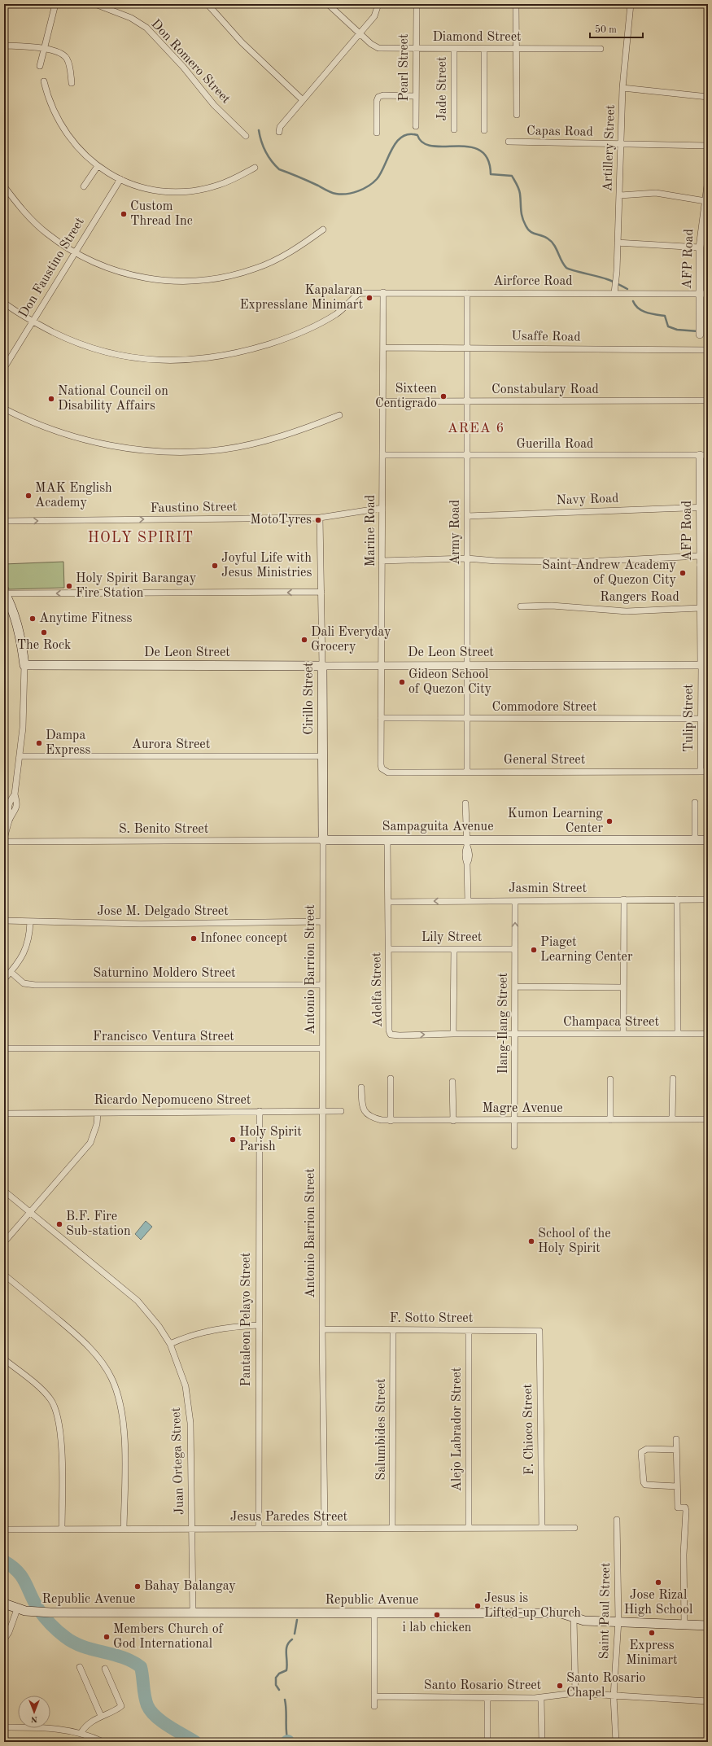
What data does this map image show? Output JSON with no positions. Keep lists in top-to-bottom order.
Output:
{
  "streets": {
    "main road": [
      "De Leon Street",
      "Cirillo Street",
      "Sampaguita Avenue",
      "Republic Avenue"
    ],
    "street": [
      "Diamond Street",
      "Don Romero Street",
      "Pearl Street",
      "Jade Street",
      "Capas Road",
      "Artillery Street",
      "AFP Road",
      "Don Faustino Street",
      "Airforce Road",
      "Usaffe Road",
      "Constabulary Road",
      "Guerilla Road",
      "Navy Road",
      "Faustino Street",
      "Marine Road",
      "Army Road",
      "Rangers Road",
      "Commodore Street",
      "Tulip Street",
      "Aurora Street",
      "General Street",
      "S. Benito Street",
      "Jasmin Street",
      "Jose M. Delgado Street",
      "Lily Street",
      "Antonio Barrion Street",
      "Saturnino Moldero Street",
      "Adelfa Street",
      "Champaca Street",
      "Ilang-Ilang Street",
      "Francisco Ventura Street",
      "Ricardo Nepomuceno Street",
      "Magre Avenue",
      "F. Sotto Street",
      "Pantaleon Pelayo Street",
      "Salumbides Street",
      "Alejo Labrador Street",
      "F. Chioco Street",
      "Juan Ortega Street",
      "Jesus Paredes Street",
      "Saint Paul Street",
      "Santo Rosario Street"
    ]
  },
  "crossings": [
    ["Diamond Street", "Pearl Street"],
    ["Diamond Street", "Jade Street"],
    ["Capas Road", "Artillery Street"],
    ["Artillery Street", "Airforce Road"],
    ["AFP Road", "Airforce Road"],
    ["AFP Road", "Guerilla Road"],
    ["AFP Road", "Navy Road"],
    ["AFP Road", "Rangers Road"],
    ["AFP Road", "De Leon Street"],
    ["AFP Road", "Tulip Street"],
    ["Don Faustino Street", "Airforce Road"],
    ["Airforce Road", "Marine Road"],
    ["Airforce Road", "Army Road"],
    ["Usaffe Road", "Marine Road"],
    ["Usaffe Road", "Army Road"],
    ["Constabulary Road", "Marine Road"],
    ["Constabulary Road", "Army Road"],
    ["Guerilla Road", "Marine Road"],
    ["Guerilla Road", "Army Road"],
    ["Navy Road", "Army Road"],
    ["Faustino Street", "Marine Road"],
    ["Faustino Street", "Cirillo Street"],
    ["Marine Road", "De Leon Street"],
    ["Marine Road", "Commodore Street"],
    ["Marine Road", "General Street"],
    ["Army Road", "De Leon Street"],
    ["Army Road", "Commodore Street"],
    ["Army Road", "General Street"],
    ["De Leon Street", "Cirillo Street"],
    ["De Leon Street", "Tulip Street"],
    ["Cirillo Street", "Aurora Street"],
    ["Cirillo Street", "Sampaguita Avenue"],
    ["Cirillo Street", "S. Benito Street"],
    ["Cirillo Street", "Antonio Barrion Street"],
    ["Commodore Street", "Tulip Street"],
    ["Tulip Street", "General Street"],
    ["Sampaguita Avenue", "S. Benito Street"],
    ["Sampaguita Avenue", "Antonio Barrion Street"],
    ["Sampaguita Avenue", "Adelfa Street"],
    ["S. Benito Street", "Antonio Barrion Street"],
    ["Jasmin Street", "Adelfa Street"],
    ["Jasmin Street", "Ilang-Ilang Street"],
    ["Jose M. Delgado Street", "Antonio Barrion Street"],
    ["Lily Street", "Adelfa Street"],
    ["Lily Street", "Ilang-Ilang Street"],
    ["Antonio Barrion Street", "Saturnino Moldero Street"],
    ["Antonio Barrion Street", "Francisco Ventura Street"],
    ["Antonio Barrion Street", "Ricardo Nepomuceno Street"],
    ["Antonio Barrion Street", "F. Sotto Street"],
    ["Antonio Barrion Street", "Jesus Paredes Street"],
    ["Adelfa Street", "Champaca Street"],
    ["Adelfa Street", "Ilang-Ilang Street"],
    ["Champaca Street", "Ilang-Ilang Street"],
    ["Ilang-Ilang Street", "Magre Avenue"],
    ["Ricardo Nepomuceno Street", "Pantaleon Pelayo Street"],
    ["F. Sotto Street", "Salumbides Street"],
    ["F. Sotto Street", "Alejo Labrador Street"],
    ["F. Sotto Street", "F. Chioco Street"],
    ["Pantaleon Pelayo Street", "Jesus Paredes Street"],
    ["Salumbides Street", "Jesus Paredes Street"],
    ["Alejo Labrador Street", "Jesus Paredes Street"],
    ["F. Chioco Street", "Jesus Paredes Street"],
    ["Juan Ortega Street", "Jesus Paredes Street"],
    ["Juan Ortega Street", "Republic Avenue"],
    ["Republic Avenue", "Saint Paul Street"],
    ["Saint Paul Street", "Santo Rosario Street"]
  ],
  "one_way": ["Faustino Street"],
  "districts": ["AREA 6", "HOLY SPIRIT"],
  "places": [
    "Custom Thread Inc",
    "Kapalaran Expresslane Minimart",
    "Sixteen Centigrado",
    "National Council on Disability Affairs",
    "MAK English Academy",
    "MotoTyres",
    "Joyful Life with Jesus Ministries",
    "Saint Andrew Academy of Quezon City",
    "Holy Spirit Barangay Fire Station",
    "Anytime Fitness",
    "The Rock",
    "Dali Everyday Grocery",
    "Gideon School of Quezon City",
    "Dampa Express",
    "Kumon Learning Center",
    "Infonec concept",
    "Piaget Learning Center",
    "Holy Spirit Parish",
    "B.F. Fire Sub-station",
    "School of the Holy Spirit",
    "Jose Rizal High School",
    "Bahay Balangay",
    "Jesus is Lifted-up Church",
    "i lab chicken",
    "Express Minimart",
    "Members Church of God International",
    "Santo Rosario Chapel"
  ],
  "scale_bar": "50 m",
  "north": "bottom"
}
